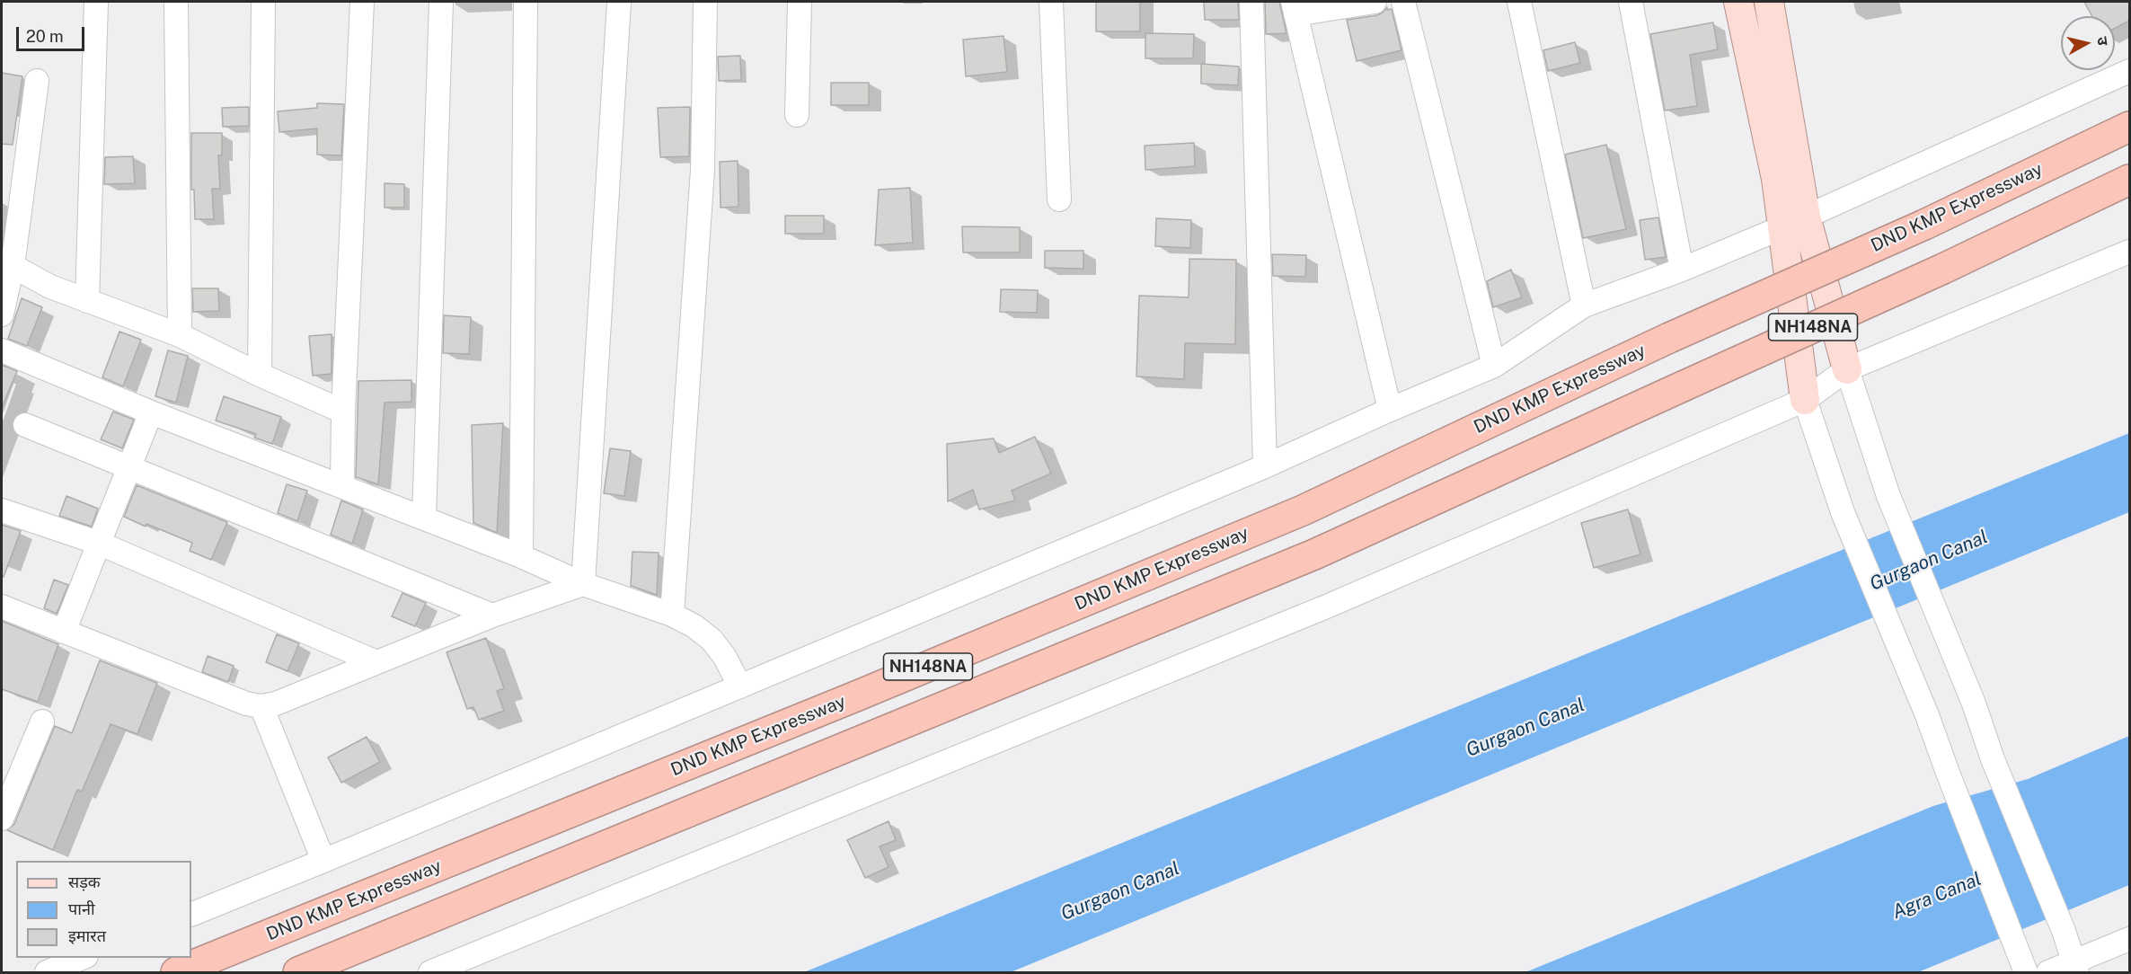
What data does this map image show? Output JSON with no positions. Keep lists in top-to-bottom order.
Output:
{
  "streets": {
    "highway": ["DND KMP Expressway", "NH148NA"]
  },
  "water": ["Gurgaon Canal", "Agra Canal"],
  "legend": ["सड़क", "पानी", "इमारत"],
  "scale_bar": "20 m",
  "north": "right"
}
